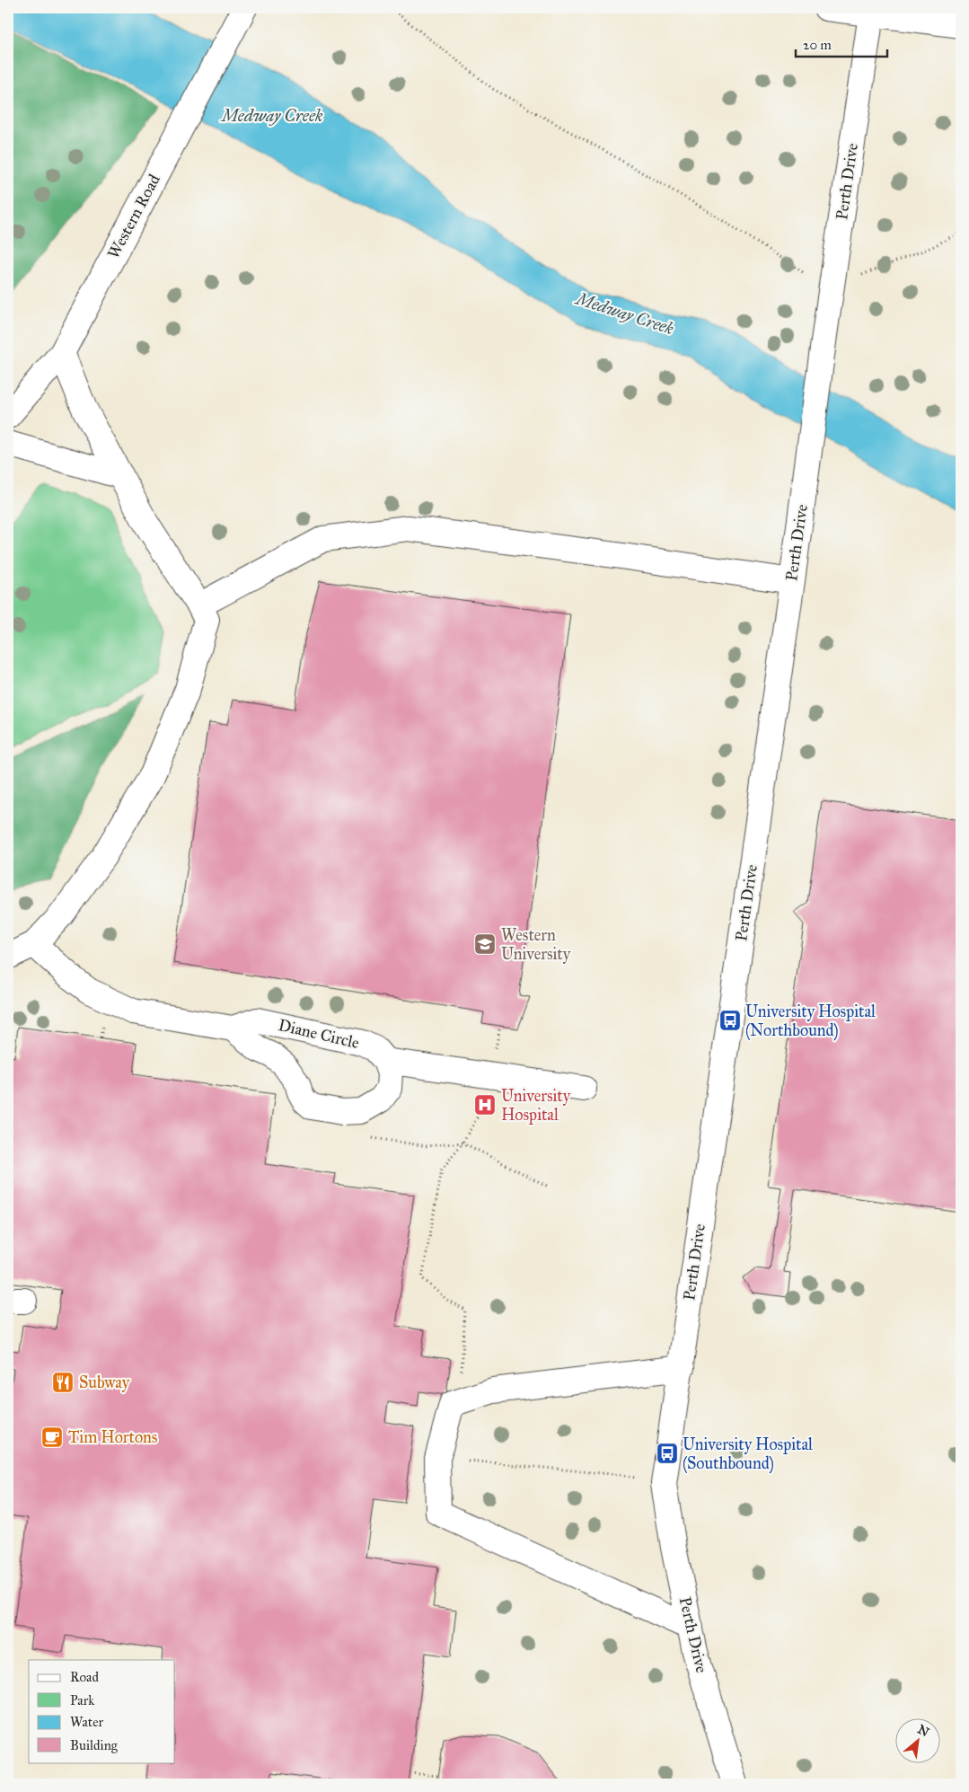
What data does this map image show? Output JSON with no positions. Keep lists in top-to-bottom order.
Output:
{
  "streets": {
    "street": ["Perth Drive", "Western Road", "Diane Circle"]
  },
  "water": ["Medway Creek"],
  "places": {
    "school or university": ["Western University"],
    "bus stop": ["University Hospital (Northbound)", "University Hospital (Southbound)"],
    "hospital": ["University Hospital"],
    "restaurant": ["Subway"],
    "cafe": ["Tim Hortons"]
  },
  "legend": [
    "Road",
    "Park",
    "Water",
    "Building"
  ],
  "scale_bar": "20 m",
  "north": "top right"
}
